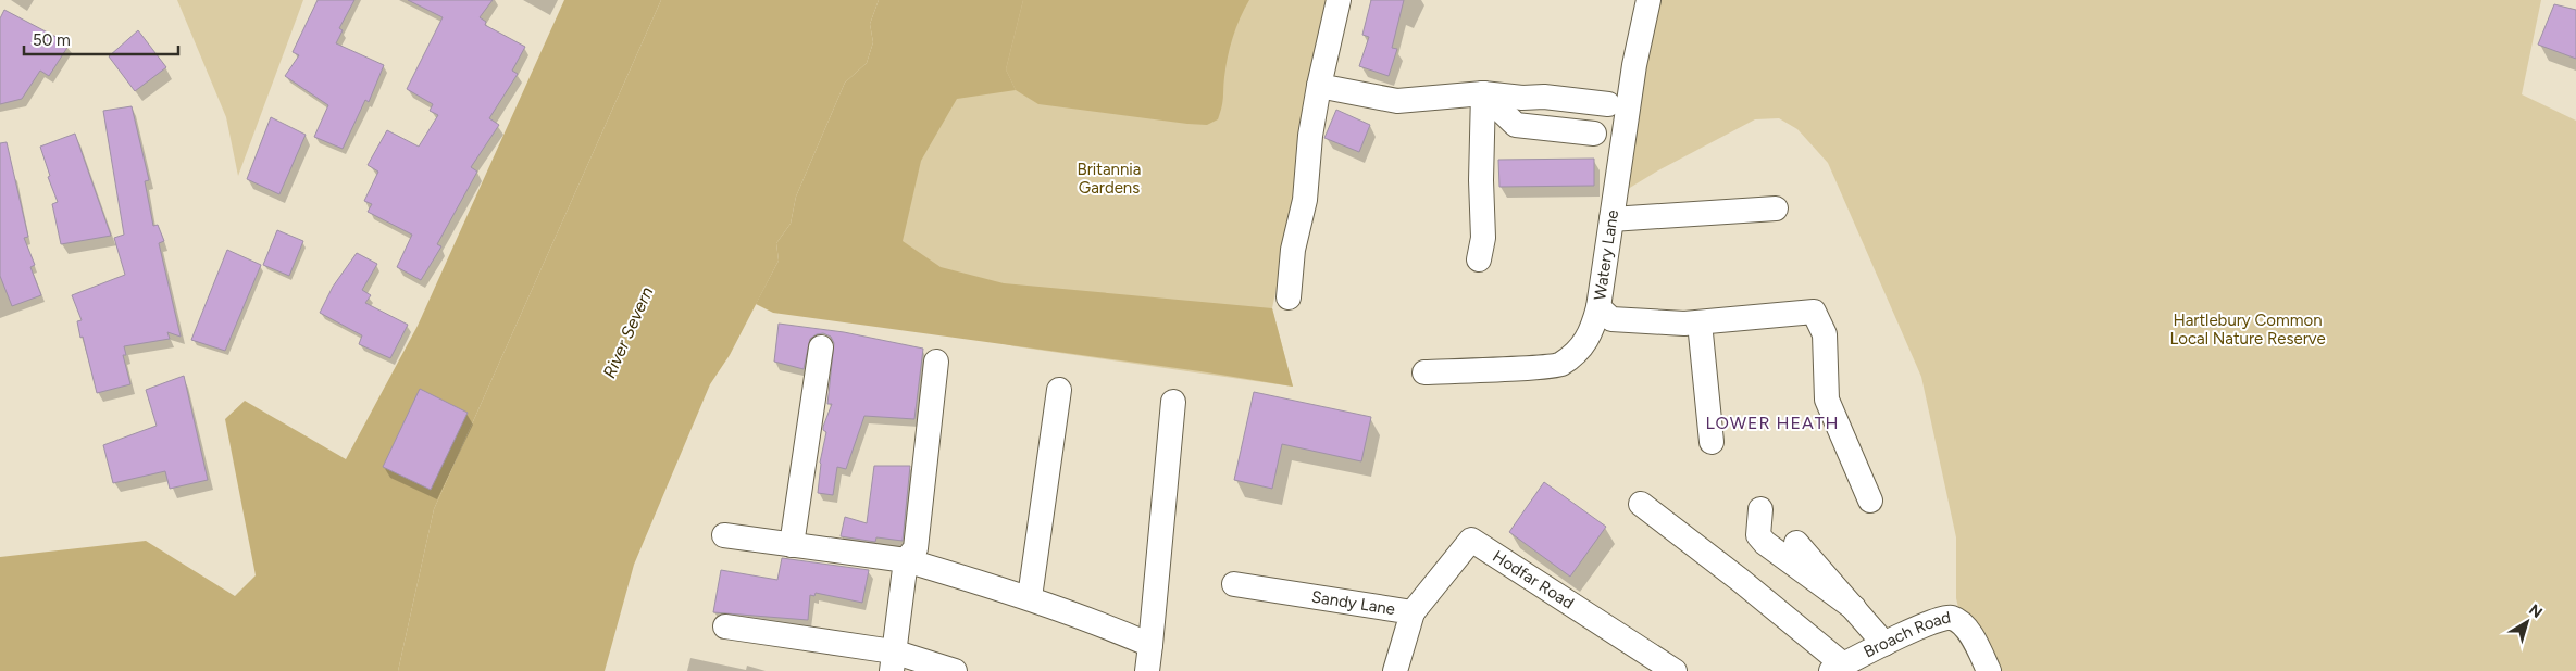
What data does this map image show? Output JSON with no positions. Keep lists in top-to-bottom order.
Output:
{
  "streets": {
    "street": [
      "Watery Lane",
      "Hodfar Road",
      "Sandy Lane",
      "Broach Road"
    ]
  },
  "crossings": [
    ["Hodfar Road", "Sandy Lane"]
  ],
  "districts": ["LOWER HEATH"],
  "water": ["River Severn"],
  "parks": ["Britannia Gardens", "Hartlebury Common Local Nature Reserve"],
  "scale_bar": "50 m",
  "north": "top right"
}
